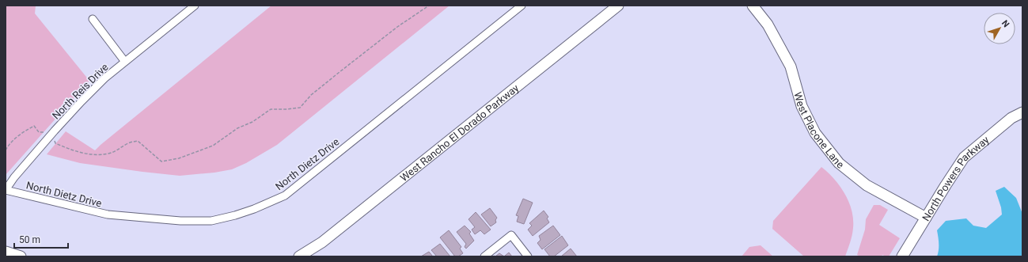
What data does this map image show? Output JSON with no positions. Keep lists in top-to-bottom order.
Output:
{
  "streets": {
    "street": [
      "North Reis Drive",
      "West Placone Lane",
      "West Rancho El Dorado Parkway",
      "North Dietz Drive",
      "North Powers Parkway"
    ]
  },
  "crossings": [
    ["North Reis Drive", "North Dietz Drive"],
    ["West Placone Lane", "North Powers Parkway"]
  ],
  "scale_bar": "50 m",
  "north": "top right"
}
